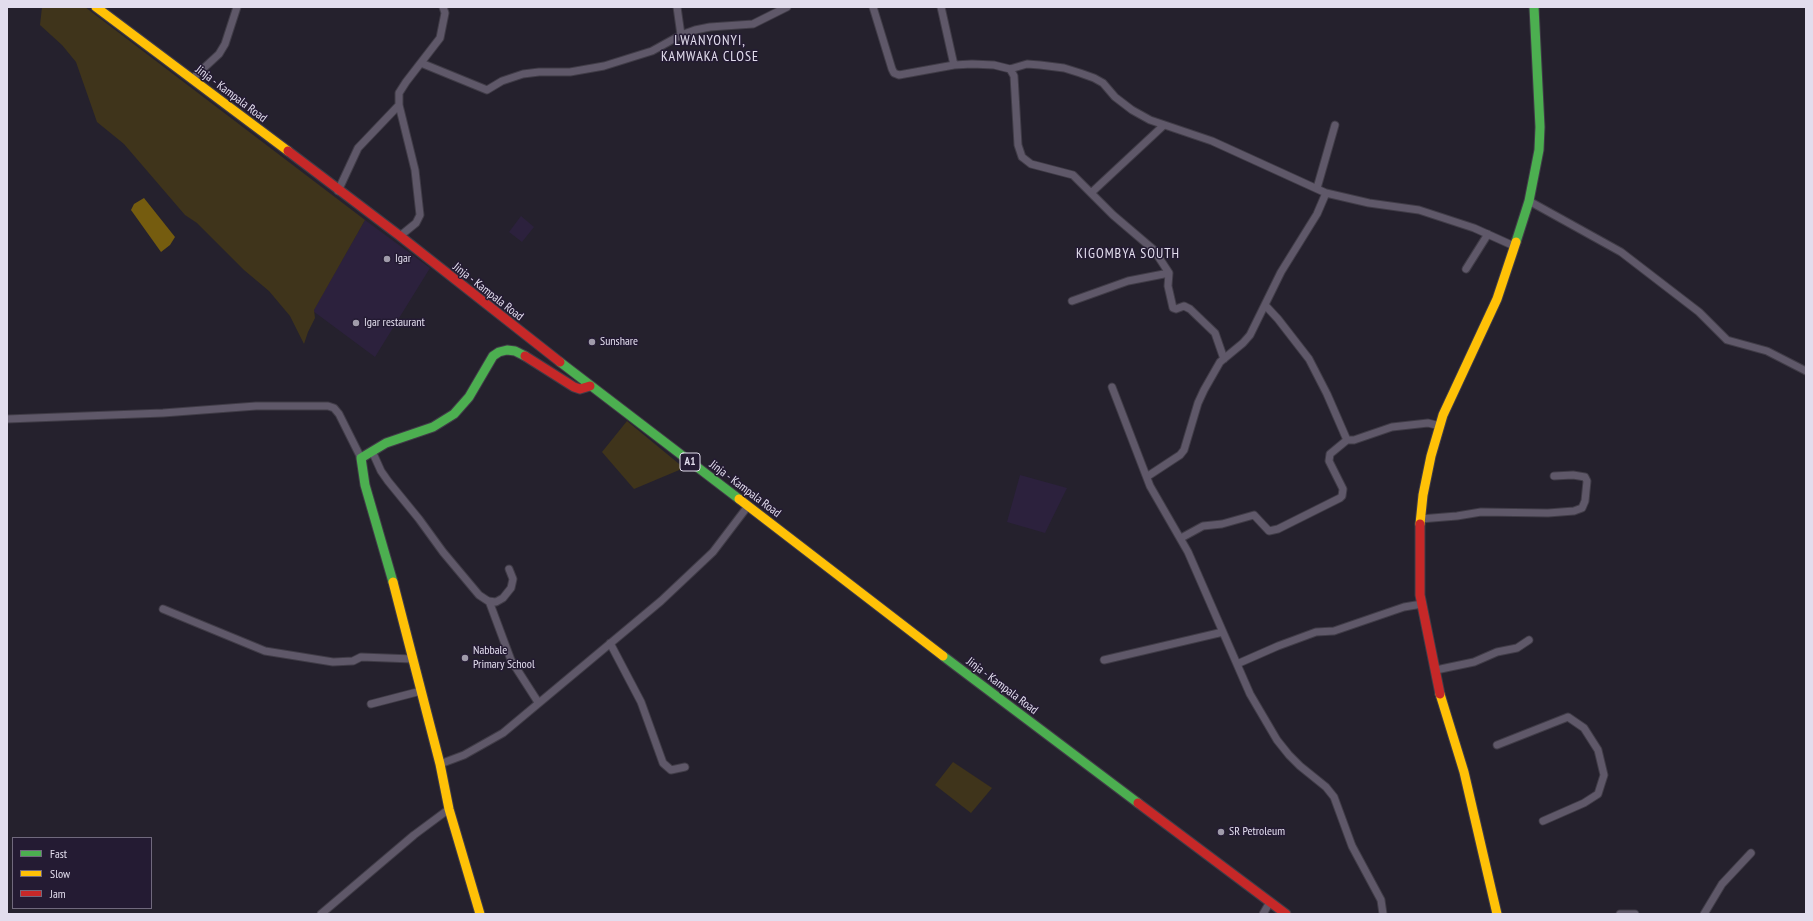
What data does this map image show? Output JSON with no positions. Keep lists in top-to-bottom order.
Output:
{
  "streets": {
    "main road": ["Jinja - Kampala Road", "A1"]
  },
  "districts": ["LWANYONYI, KAMWAKA CLOSE", "KIGOMBYA SOUTH"],
  "places": [
    "Igar",
    "Igar restaurant",
    "Sunshare",
    "Nabbale Primary School",
    "SR Petroleum"
  ],
  "legend": ["Fast", "Slow", "Jam"]
}
